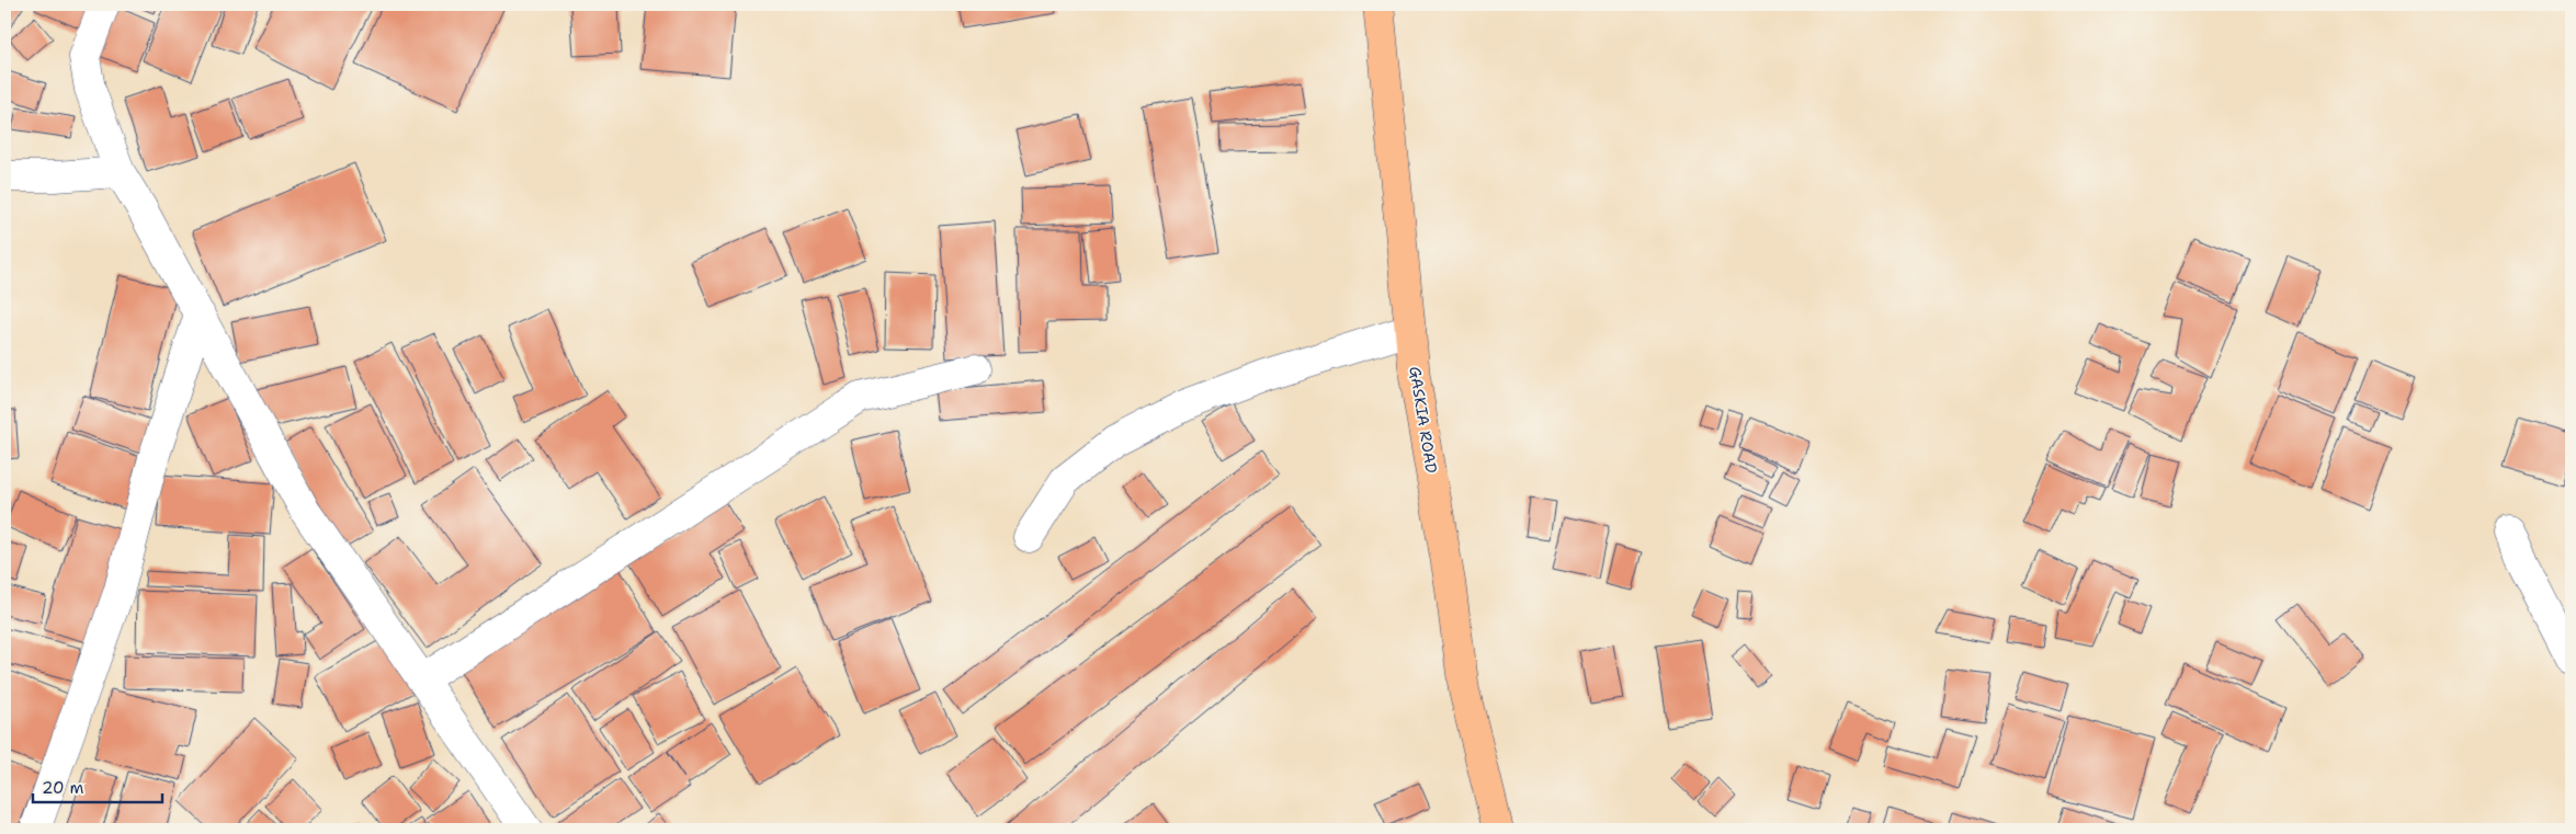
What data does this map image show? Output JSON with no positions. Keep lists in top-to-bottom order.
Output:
{
  "streets": {
    "main road": ["GASKIA ROAD"]
  },
  "scale_bar": "20 m"
}
